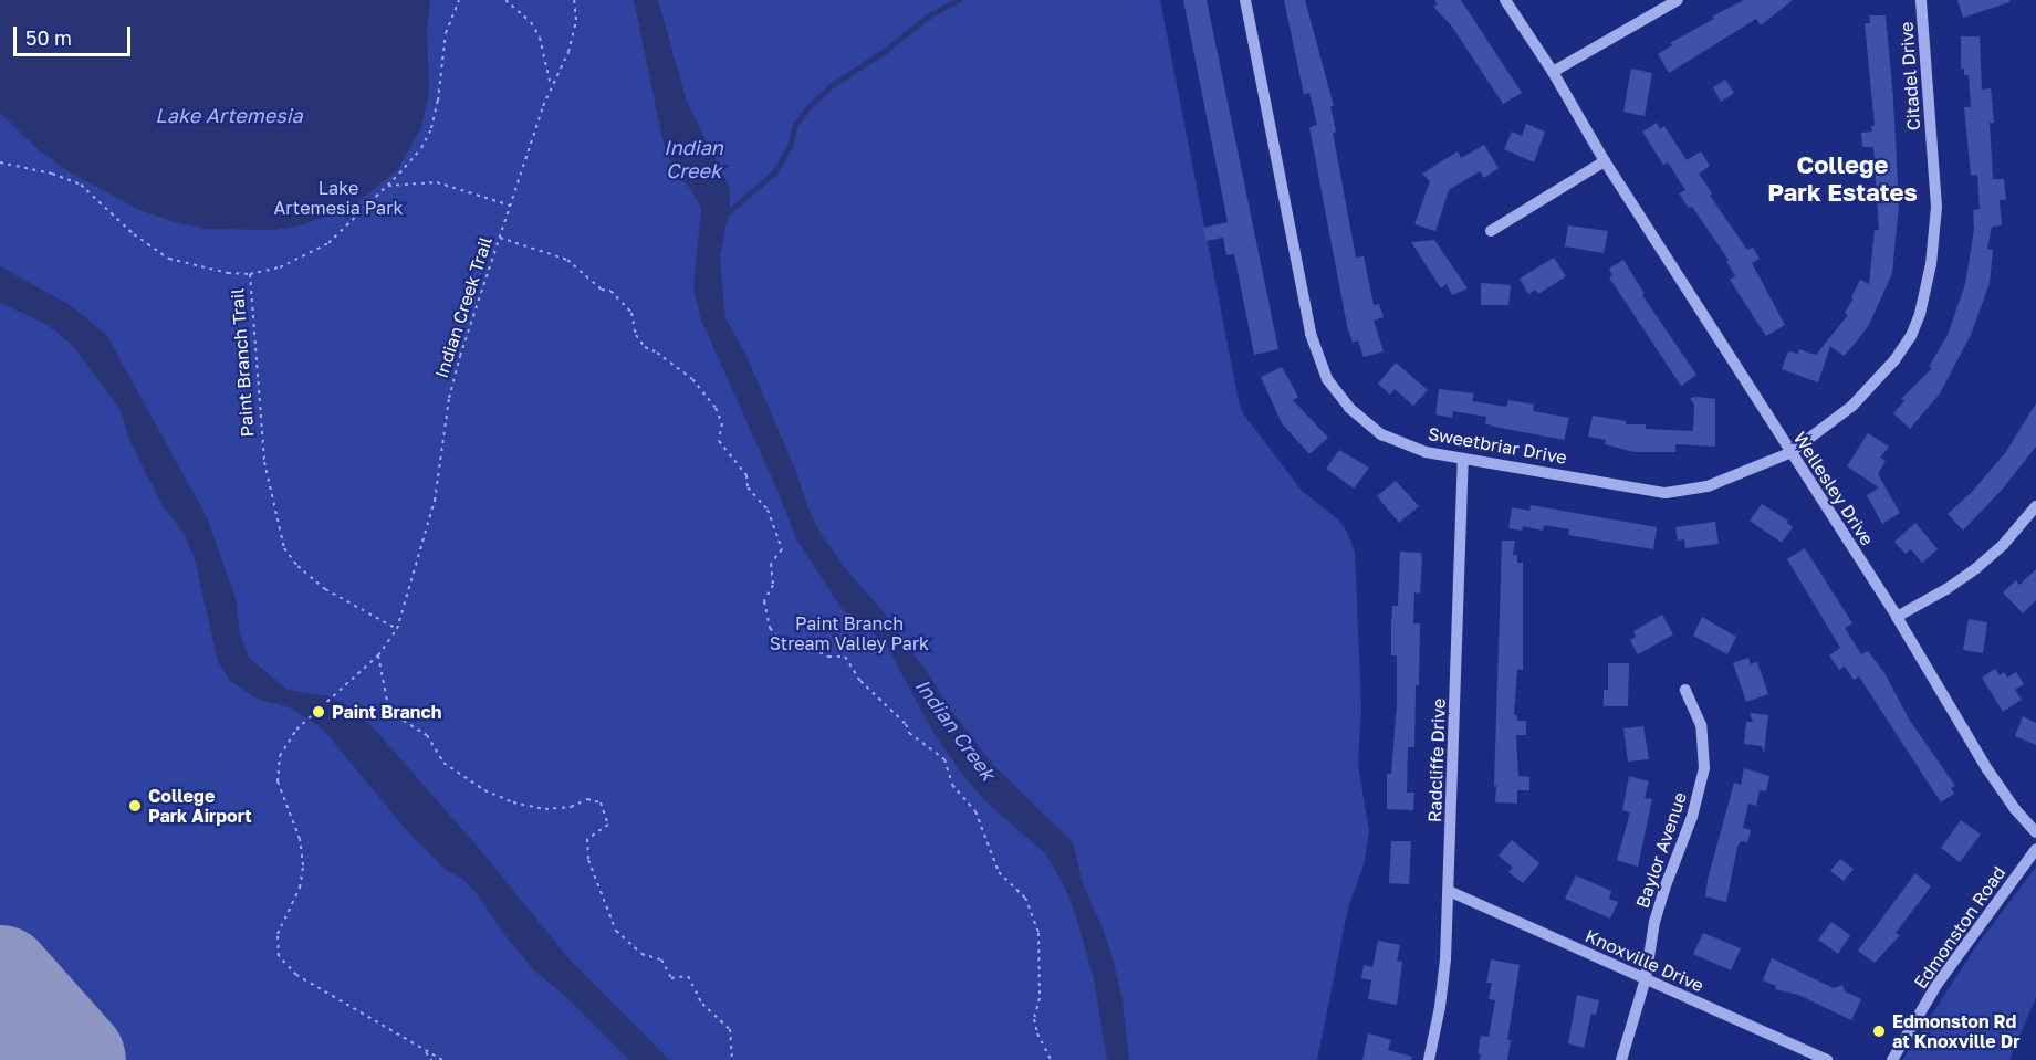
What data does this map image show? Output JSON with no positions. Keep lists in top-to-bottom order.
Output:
{
  "streets": {
    "street": [
      "Citadel Drive",
      "Sweetbriar Drive",
      "Wellesley Drive",
      "Radcliffe Drive",
      "Baylor Avenue",
      "Edmonston Road",
      "Knoxville Drive"
    ],
    "path": ["Indian Creek Trail", "Paint Branch Trail"]
  },
  "crossings": [
    ["Citadel Drive", "Sweetbriar Drive"],
    ["Citadel Drive", "Wellesley Drive"],
    ["Indian Creek Trail", "Paint Branch Trail"],
    ["Sweetbriar Drive", "Wellesley Drive"],
    ["Sweetbriar Drive", "Radcliffe Drive"],
    ["Radcliffe Drive", "Knoxville Drive"],
    ["Baylor Avenue", "Knoxville Drive"]
  ],
  "districts": ["College Park Estates"],
  "water": ["Lake Artemesia", "Indian Creek"],
  "parks": ["Lake Artemesia Park", "Paint Branch Stream Valley Park"],
  "places": ["Paint Branch", "College Park Airport", "Edmonston Rd at Knoxville Dr"],
  "scale_bar": "50 m"
}
